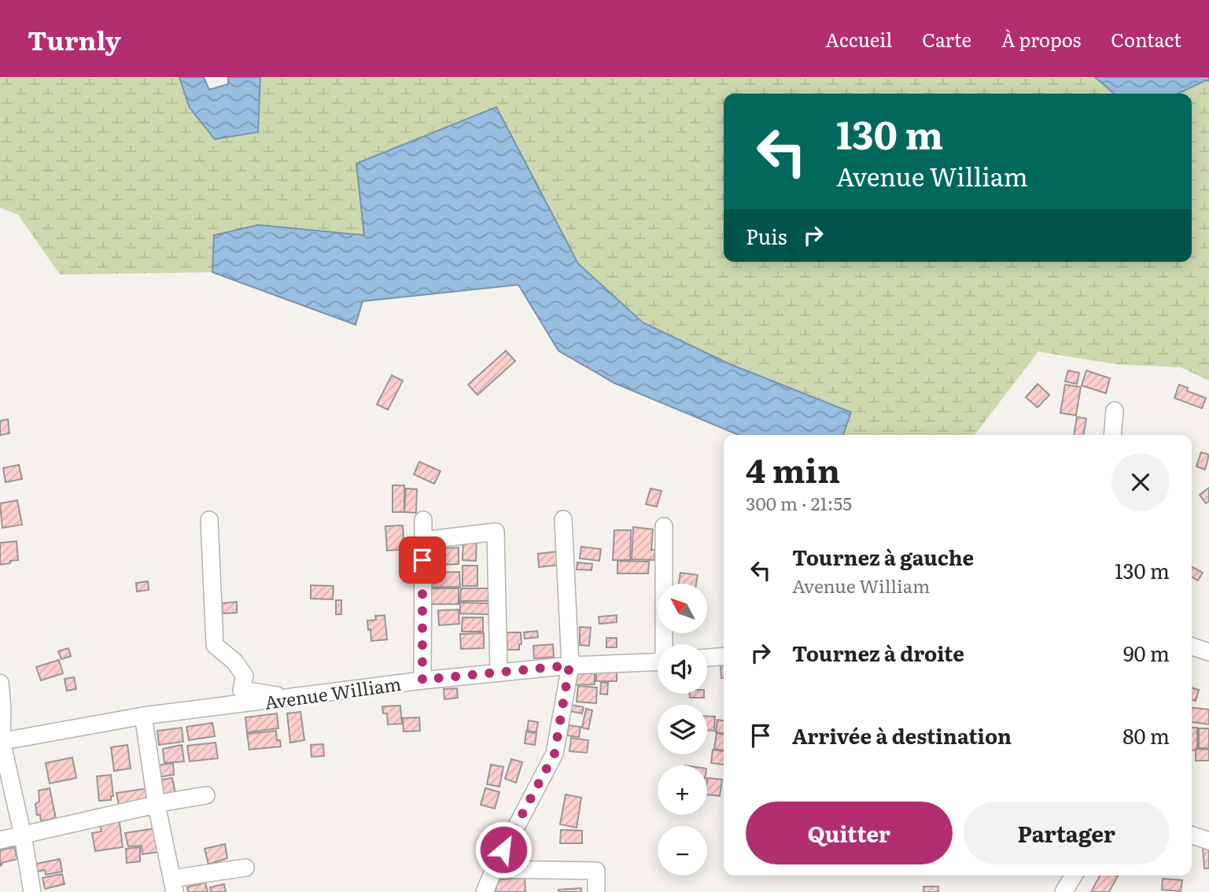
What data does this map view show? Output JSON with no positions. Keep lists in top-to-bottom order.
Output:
{
  "streets": {
    "street": ["Avenue William"]
  },
  "north": "top left",
  "page": {
    "header": "Turnly",
    "nav": [
      "Accueil",
      "Carte",
      "À propos",
      "Contact"
    ],
    "turn": ["130 m", "Avenue William"],
    "then": "Puis",
    "heading": ["4 min", "300 m · 21:55"],
    "list": [
      {
        "name": "Tournez à gauche",
        "note": "Avenue William",
        "value": "130 m"
      },
      {
        "name": "Tournez à droite",
        "value": "90 m"
      },
      {
        "name": "Arrivée à destination",
        "value": "80 m"
      }
    ],
    "map_buttons": ["+", "−"],
    "buttons": ["Quitter", "Partager"]
  }
}
